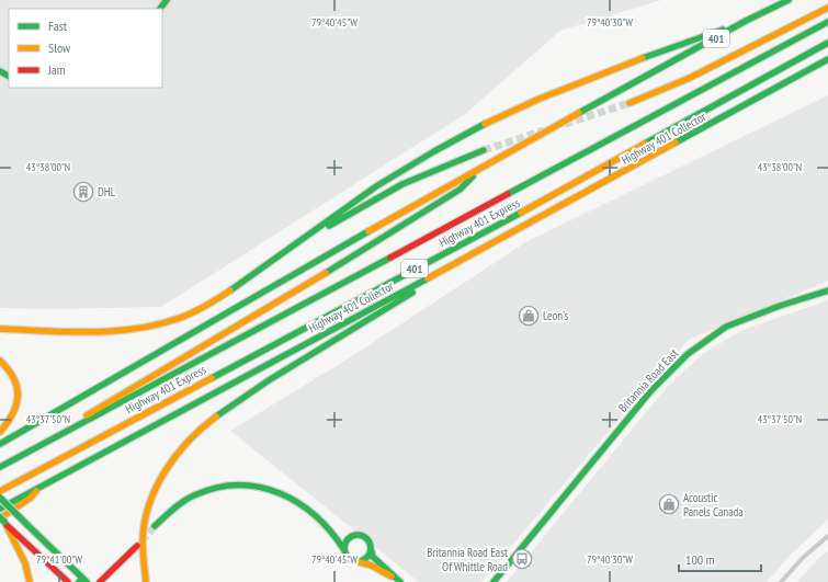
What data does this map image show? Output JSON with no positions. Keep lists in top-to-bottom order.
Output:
{
  "streets": {
    "main road": [
      "401",
      "Highway 401 Collector",
      "Highway 401 Express",
      "Britannia Road East"
    ]
  },
  "places": {
    "building": ["DHL"],
    "shop": ["Leon's", "Acoustic Panels Canada"],
    "bus stop": ["Britannia Road East Of Whittle Road"]
  },
  "legend": ["Fast", "Slow", "Jam"],
  "scale_bar": "100 m",
  "coordinates": [
    "79°40'45\"W",
    "79°40'30\"W",
    "43°38'00\"N",
    "43°37'50\"N",
    "79°41'00\"W"
  ]
}
